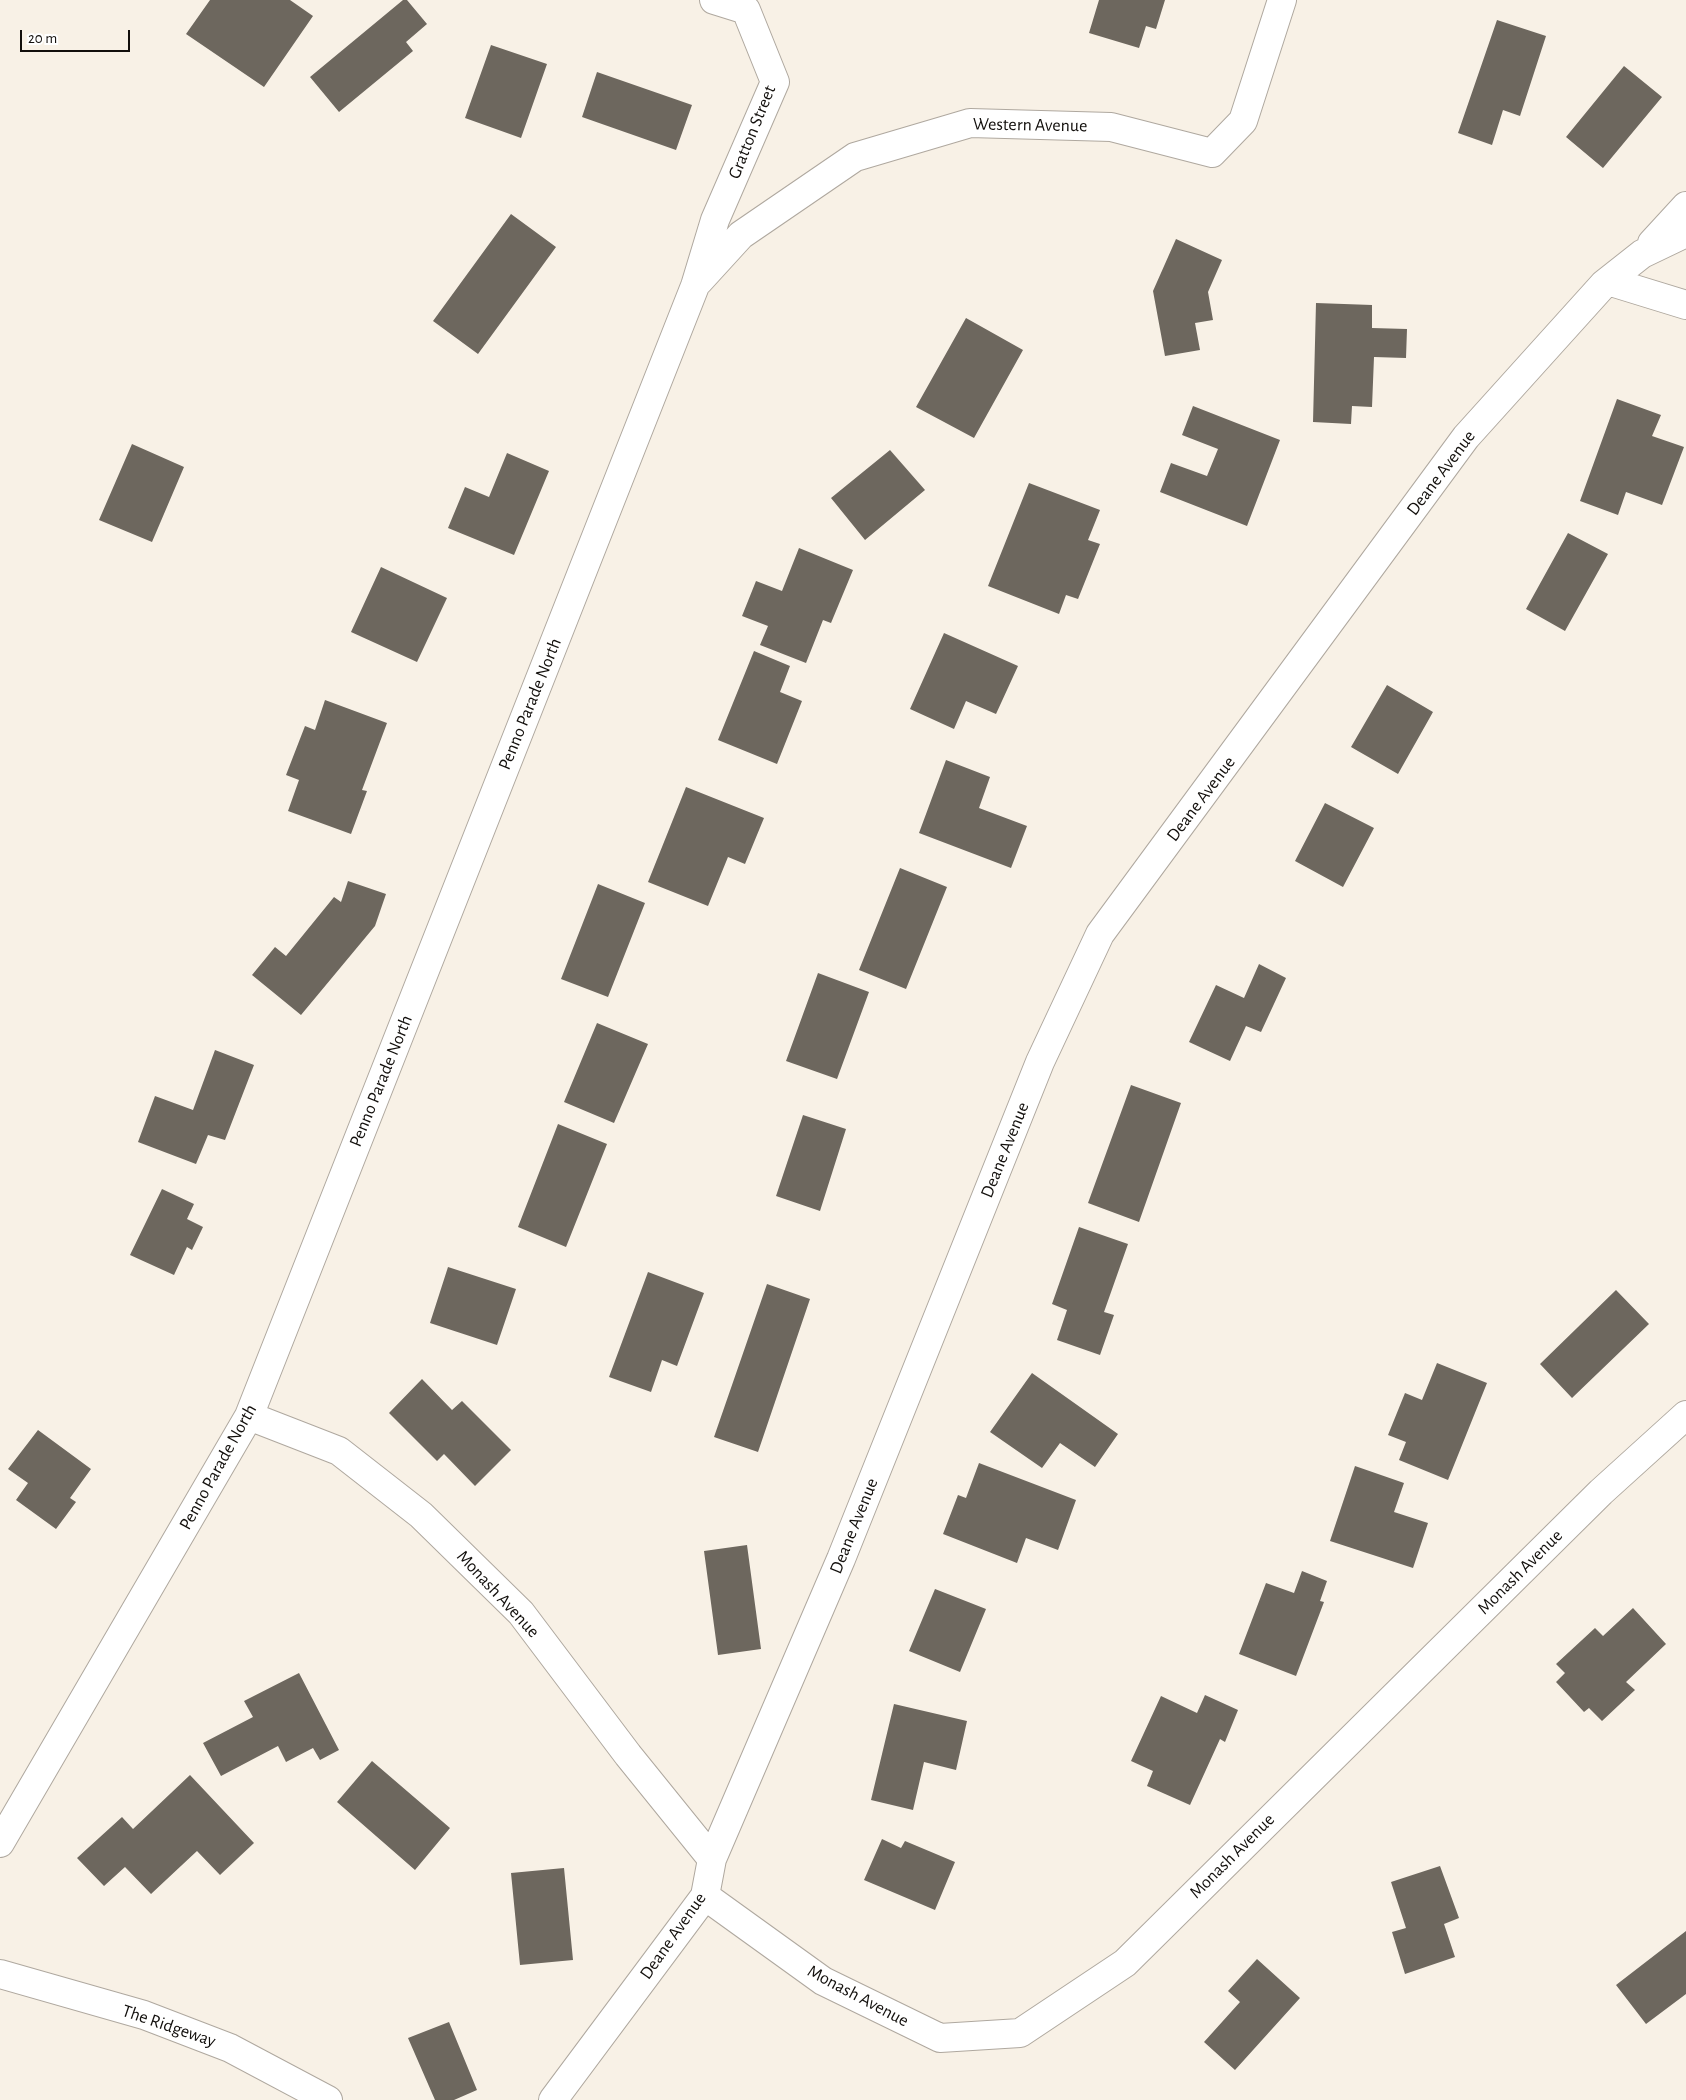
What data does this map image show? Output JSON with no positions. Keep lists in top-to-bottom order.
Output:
{
  "streets": {
    "street": [
      "Western Avenue",
      "Gratton Street",
      "Deane Avenue",
      "Penno Parade North",
      "Monash Avenue",
      "The Ridgeway"
    ]
  },
  "crossings": [
    ["Western Avenue", "Gratton Street"],
    ["Western Avenue", "Penno Parade North"],
    ["Gratton Street", "Penno Parade North"],
    ["Deane Avenue", "Monash Avenue"],
    ["Penno Parade North", "Monash Avenue"]
  ],
  "scale_bar": "20 m"
}
